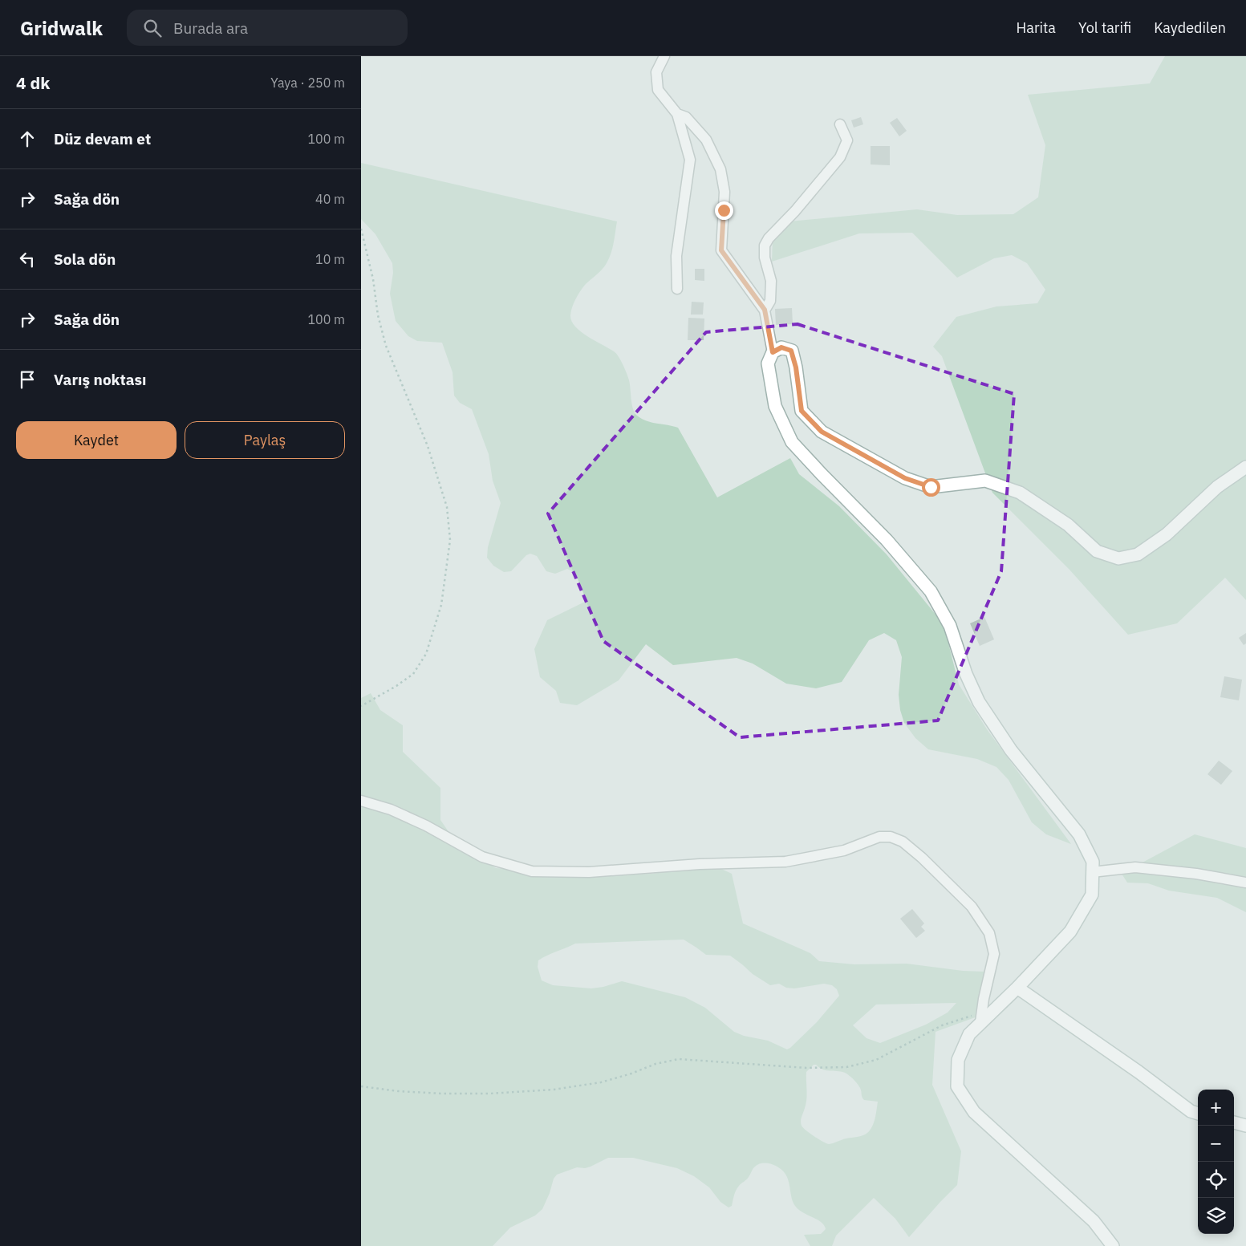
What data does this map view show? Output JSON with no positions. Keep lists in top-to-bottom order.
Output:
{
  "page": {
    "header": "Gridwalk",
    "search": "Burada ara",
    "nav": ["Harita", "Yol tarifi", "Kaydedilen"],
    "heading": ["4 dk", "Yaya · 250 m"],
    "list": [
      ["Düz devam et", "100 m"],
      ["Sağa dön", "40 m"],
      ["Sola dön", "10 m"],
      ["Sağa dön", "100 m"],
      "Varış noktası"
    ],
    "buttons": ["Kaydet", "Paylaş"],
    "map_buttons": ["+", "−"]
  }
}
